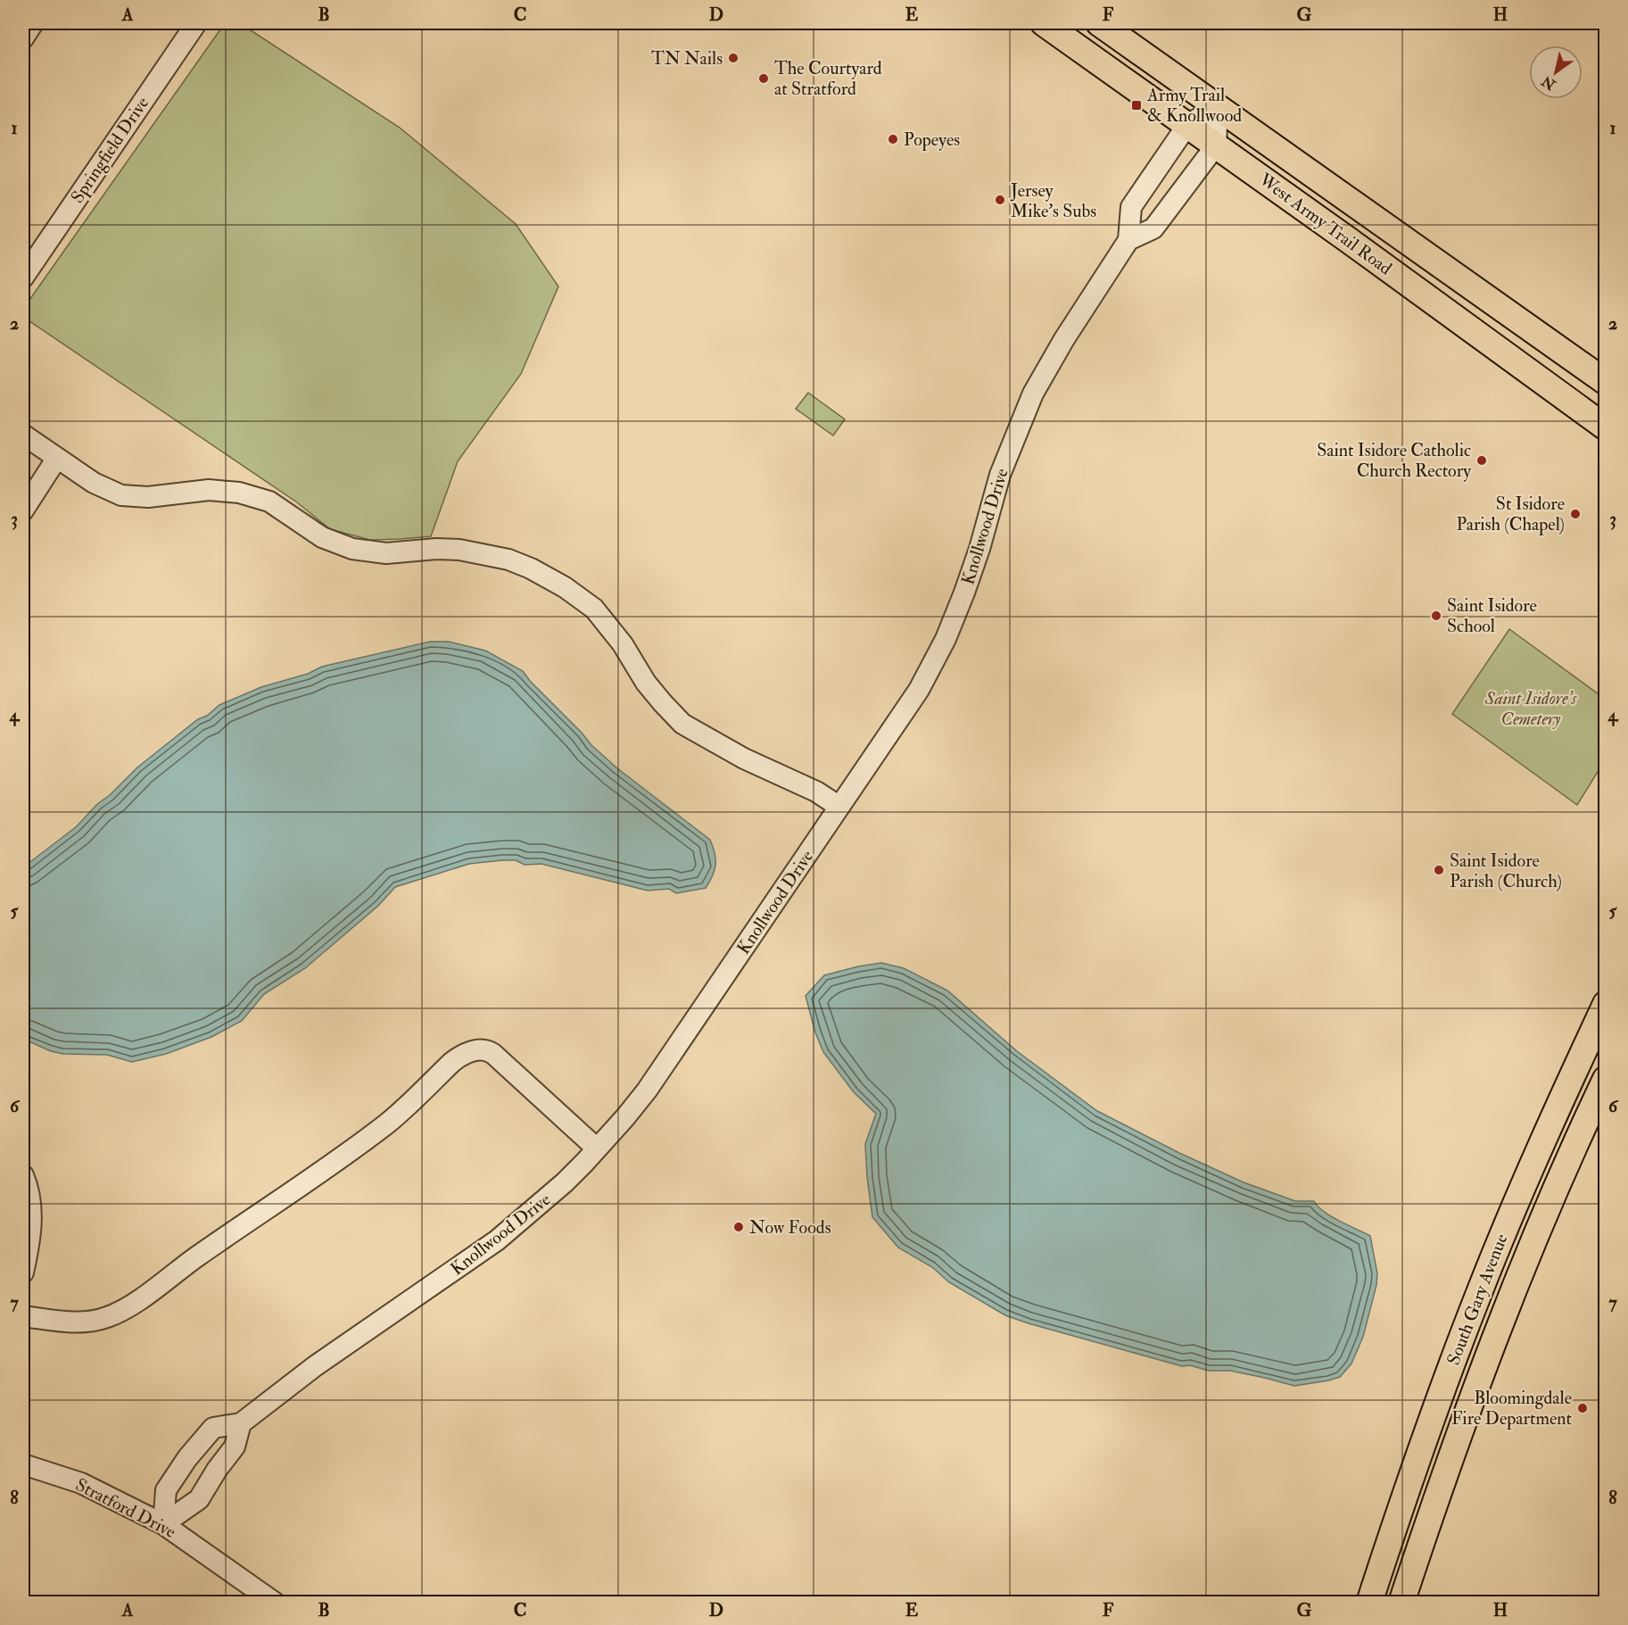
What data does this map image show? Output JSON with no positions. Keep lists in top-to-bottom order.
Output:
{
  "streets": {
    "main road": ["West Army Trail Road", "South Gary Avenue"],
    "street": ["Springfield Drive", "Knollwood Drive", "Stratford Drive"]
  },
  "crossings": [
    ["West Army Trail Road", "Knollwood Drive"],
    ["Knollwood Drive", "Stratford Drive"]
  ],
  "parks": ["Saint Isidore's Cemetery"],
  "places": {
    "other": [
      "TN Nails",
      "The Courtyard at Stratford",
      "Popeyes",
      "Jersey Mike's Subs",
      "Saint Isidore Catholic Church Rectory",
      "St Isidore Parish (Chapel)",
      "Saint Isidore School",
      "Saint Isidore Parish (Church)",
      "Now Foods",
      "Bloomingdale Fire Department"
    ],
    "transit": ["Army Trail & Knollwood"]
  },
  "north": "bottom left",
  "grid": {
    "columns": [
      "A",
      "B",
      "C",
      "D",
      "E",
      "F",
      "G",
      "H"
    ],
    "rows": [
      "1",
      "2",
      "3",
      "4",
      "5",
      "6",
      "7",
      "8"
    ]
  }
}
